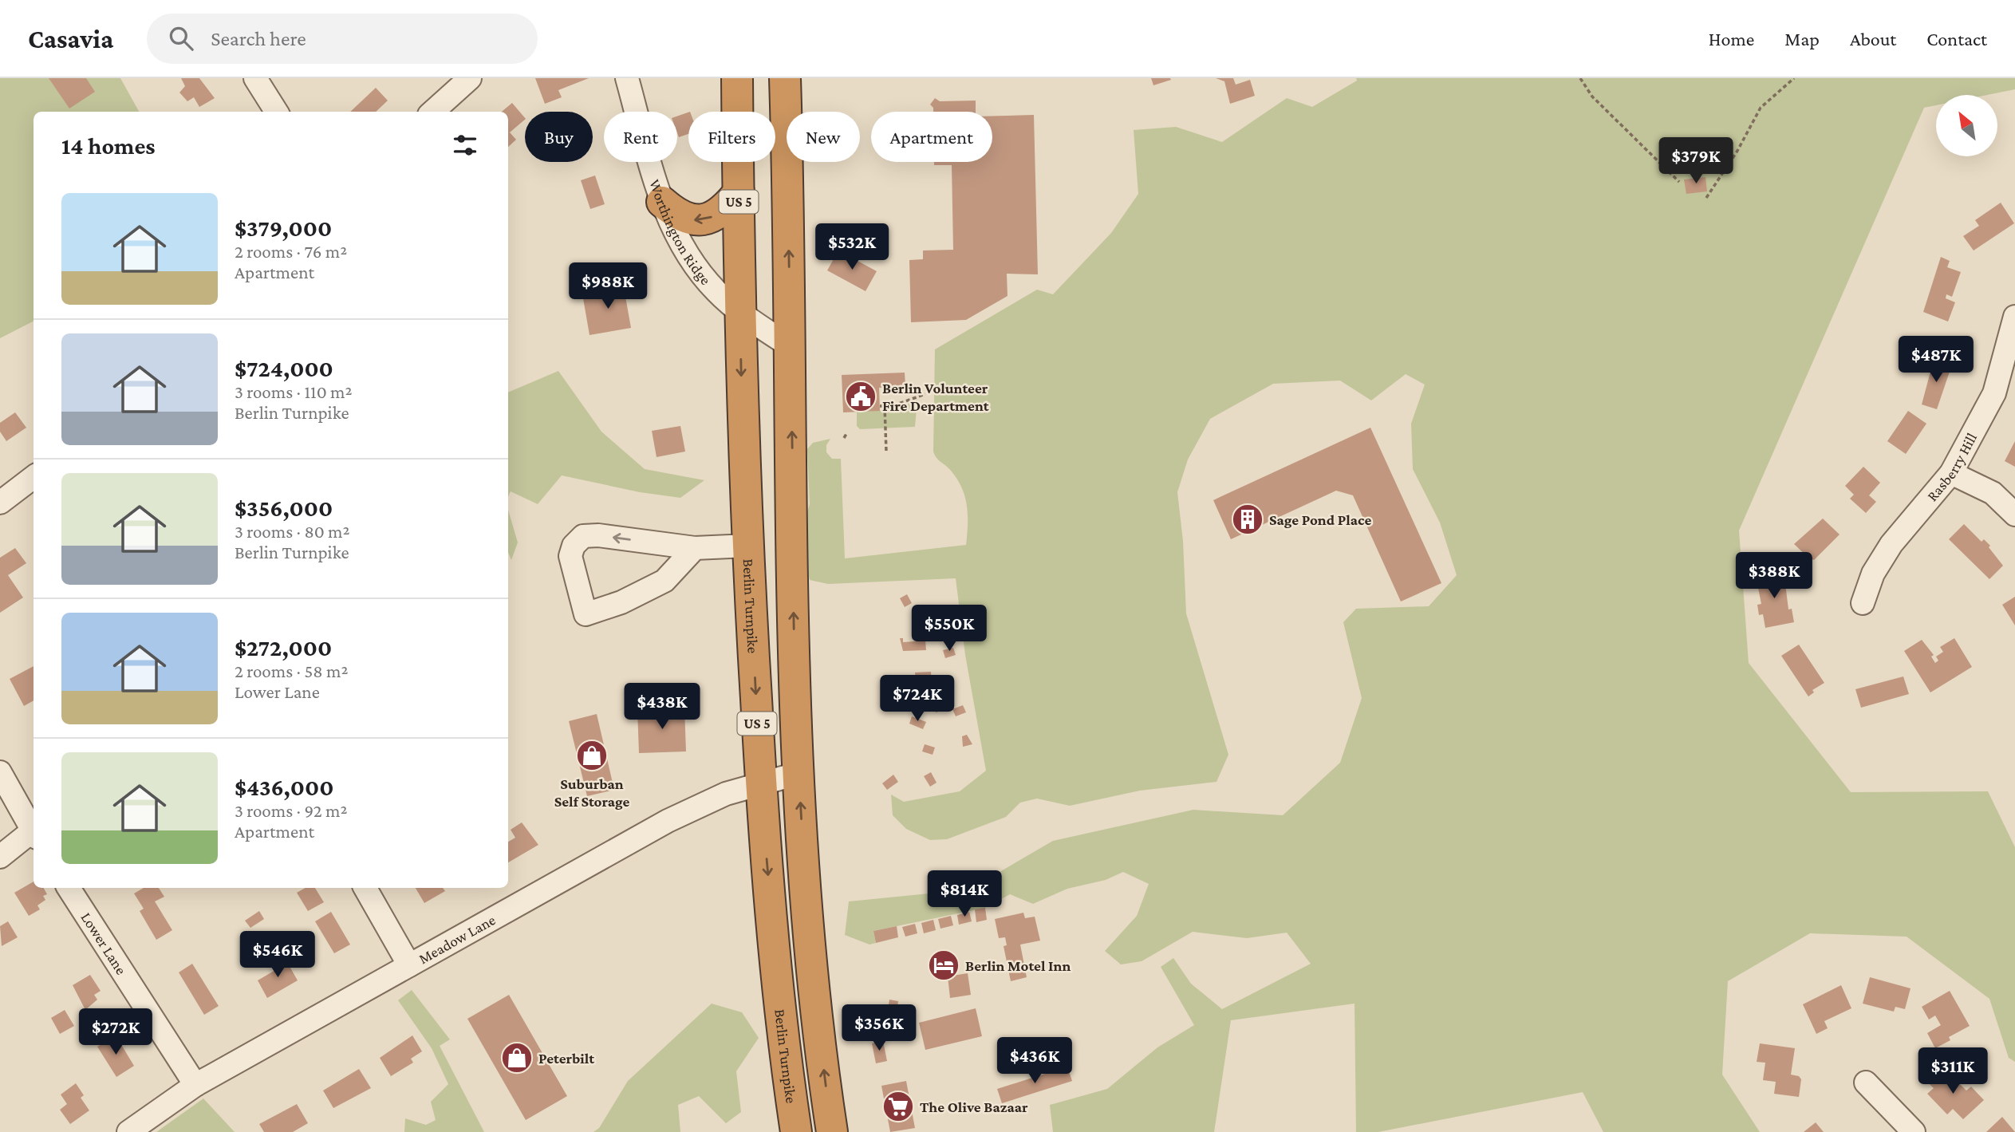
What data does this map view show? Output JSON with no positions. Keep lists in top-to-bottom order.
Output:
{
  "streets": {
    "highway": ["US 5", "Berlin Turnpike"],
    "street": [
      "Worthington Ridge",
      "Rasberry Hill",
      "Meadow Lane",
      "Lower Lane"
    ]
  },
  "crossings": [
    ["US 5", "Worthington Ridge"],
    ["US 5", "Meadow Lane"],
    ["Worthington Ridge", "Berlin Turnpike"],
    ["Berlin Turnpike", "Meadow Lane"],
    ["Meadow Lane", "Lower Lane"]
  ],
  "places": {
    "public building": ["Berlin Volunteer Fire Department"],
    "building": ["Sage Pond Place"],
    "shop": ["Suburban Self Storage", "Peterbilt"],
    "hotel": ["Berlin Motel Inn"],
    "supermarket": ["The Olive Bazaar"]
  },
  "north": "top left",
  "page": {
    "header": "Casavia",
    "search": "Search here",
    "nav": [
      "Home",
      "Map",
      "About",
      "Contact"
    ],
    "chip": [
      "Buy",
      "Rent",
      "Filters",
      "New",
      "Apartment"
    ],
    "heading": "14 homes",
    "price": [
      "$379K",
      "$532K",
      "$988K",
      "$487K",
      "$388K",
      "$550K",
      "$724K",
      "$438K",
      "$814K",
      "$546K",
      "$356K",
      "$272K",
      "$436K",
      "$311K"
    ],
    "list": [
      {
        "name": "$379,000",
        "note": "2 rooms · 76 m² · Apartment"
      },
      {
        "name": "$724,000",
        "note": "3 rooms · 110 m² · Berlin Turnpike"
      },
      {
        "name": "$356,000",
        "note": "3 rooms · 80 m² · Berlin Turnpike"
      },
      {
        "name": "$272,000",
        "note": "2 rooms · 58 m² · Lower Lane"
      },
      {
        "name": "$436,000",
        "note": "3 rooms · 92 m² · Apartment"
      }
    ]
  }
}
